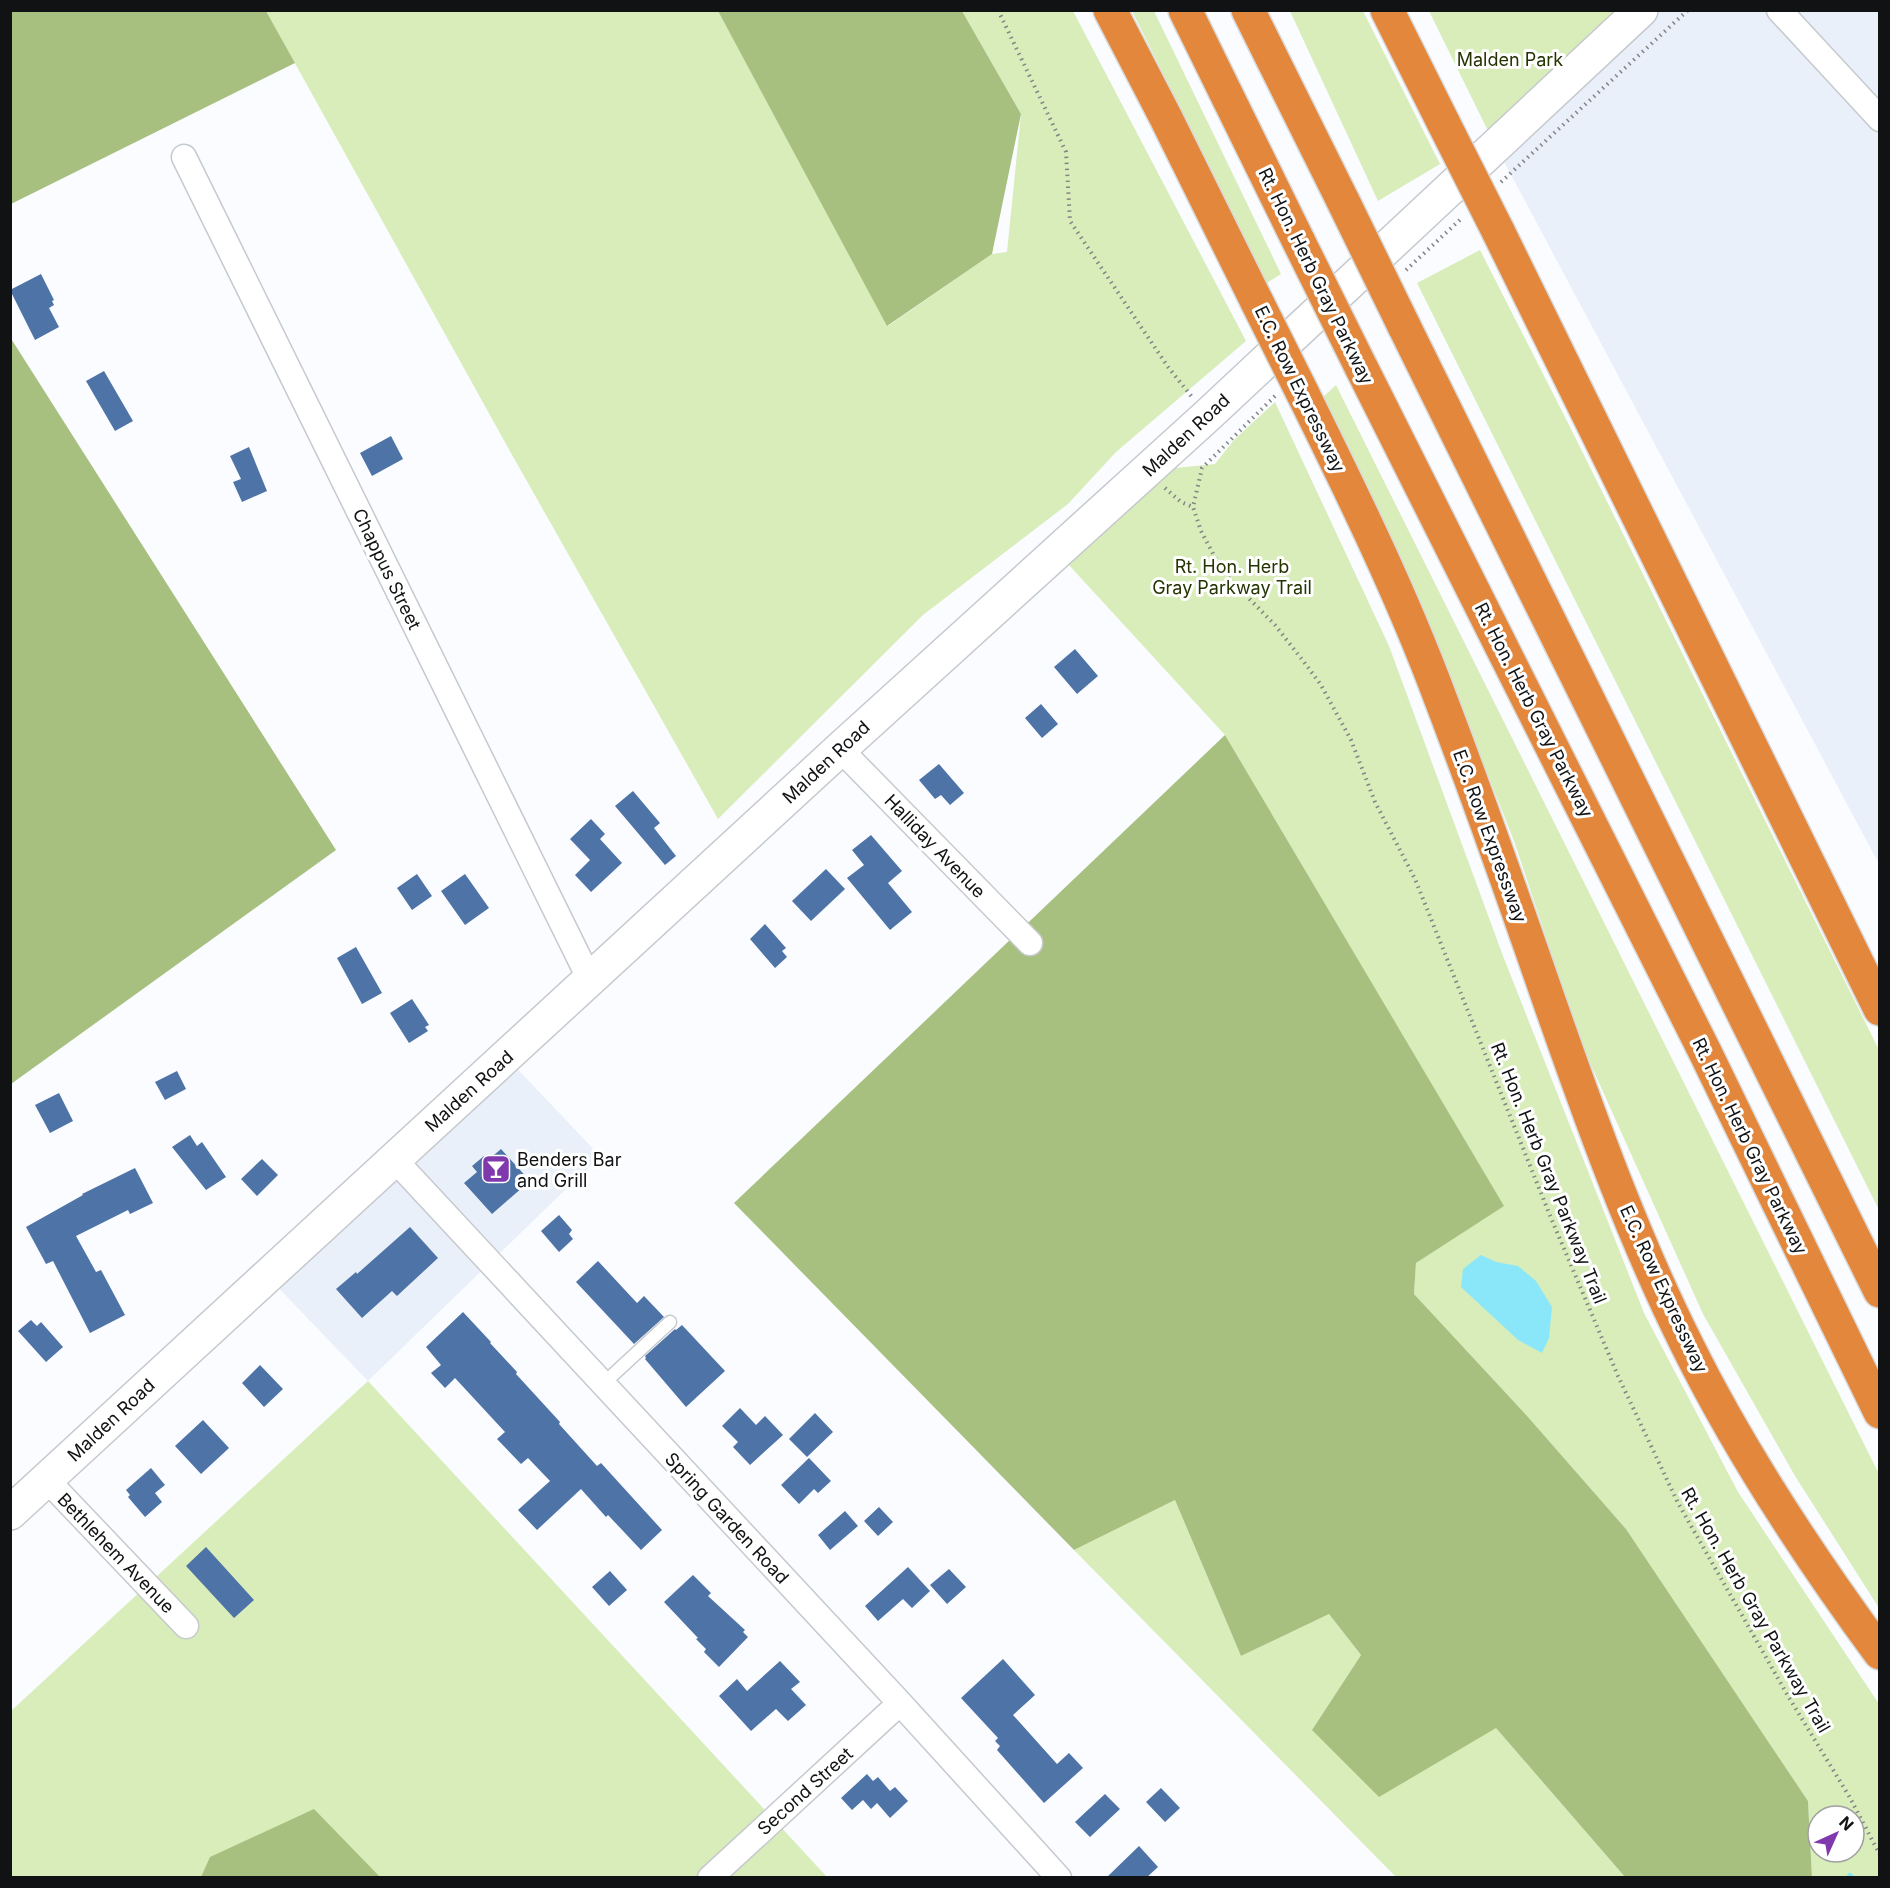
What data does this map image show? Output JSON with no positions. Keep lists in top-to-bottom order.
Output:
{
  "streets": {
    "highway": ["Rt. Hon. Herb Gray Parkway", "E.C. Row Expressway"],
    "main road": ["Malden Road"],
    "street": [
      "Chappus Street",
      "Halliday Avenue",
      "Spring Garden Road",
      "Bethlehem Avenue",
      "Second Street"
    ],
    "path": ["Rt. Hon. Herb Gray Parkway Trail"]
  },
  "crossings": [
    ["Malden Road", "Chappus Street"],
    ["Malden Road", "Halliday Avenue"],
    ["Malden Road", "Spring Garden Road"],
    ["Malden Road", "Bethlehem Avenue"],
    ["Spring Garden Road", "Second Street"]
  ],
  "parks": ["Malden Park", "Rt. Hon. Herb Gray Parkway Trail"],
  "places": {
    "bar": ["Benders Bar and Grill"]
  },
  "north": "top right"
}
